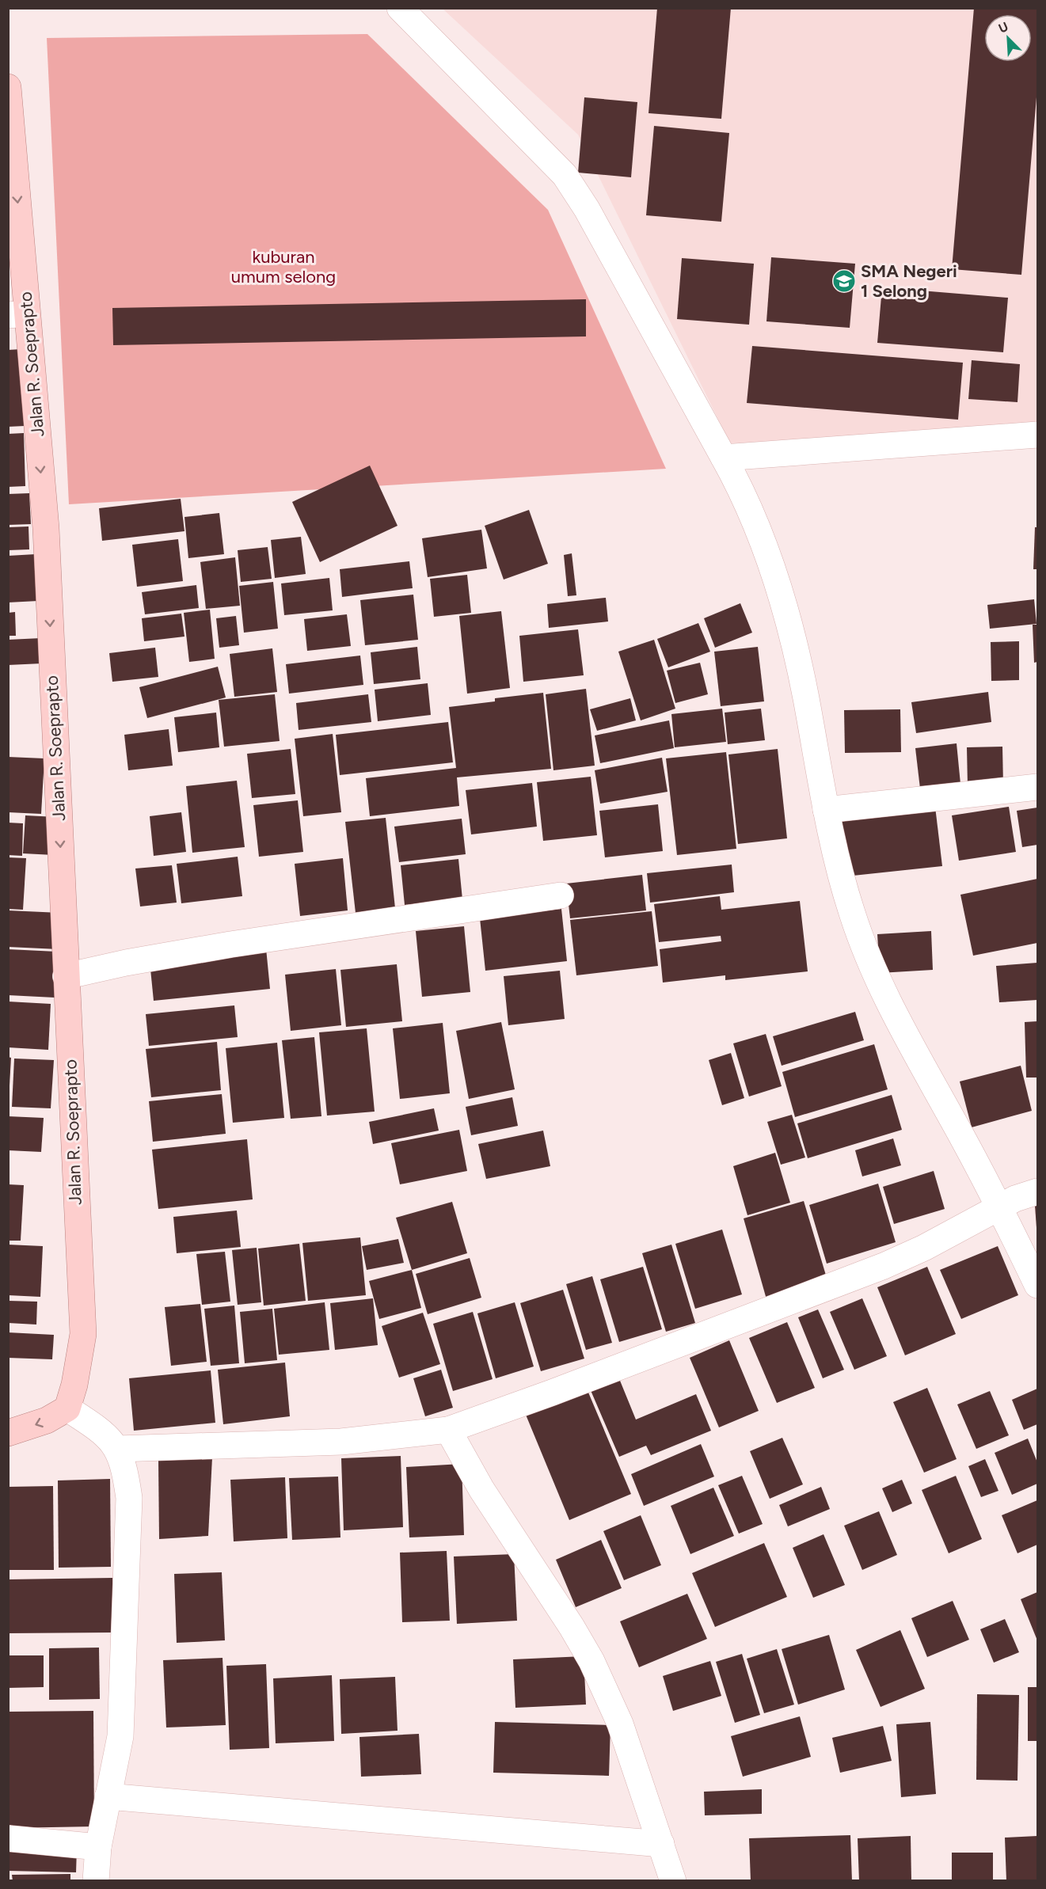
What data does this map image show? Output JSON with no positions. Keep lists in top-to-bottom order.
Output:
{
  "streets": {
    "main road": ["Jalan R. Soeprapto"]
  },
  "one_way": ["Jalan R. Soeprapto"],
  "parks": ["kuburan umum selong"],
  "places": {
    "school or university": ["SMA Negeri 1 Selong"]
  },
  "north": "top left"
}
